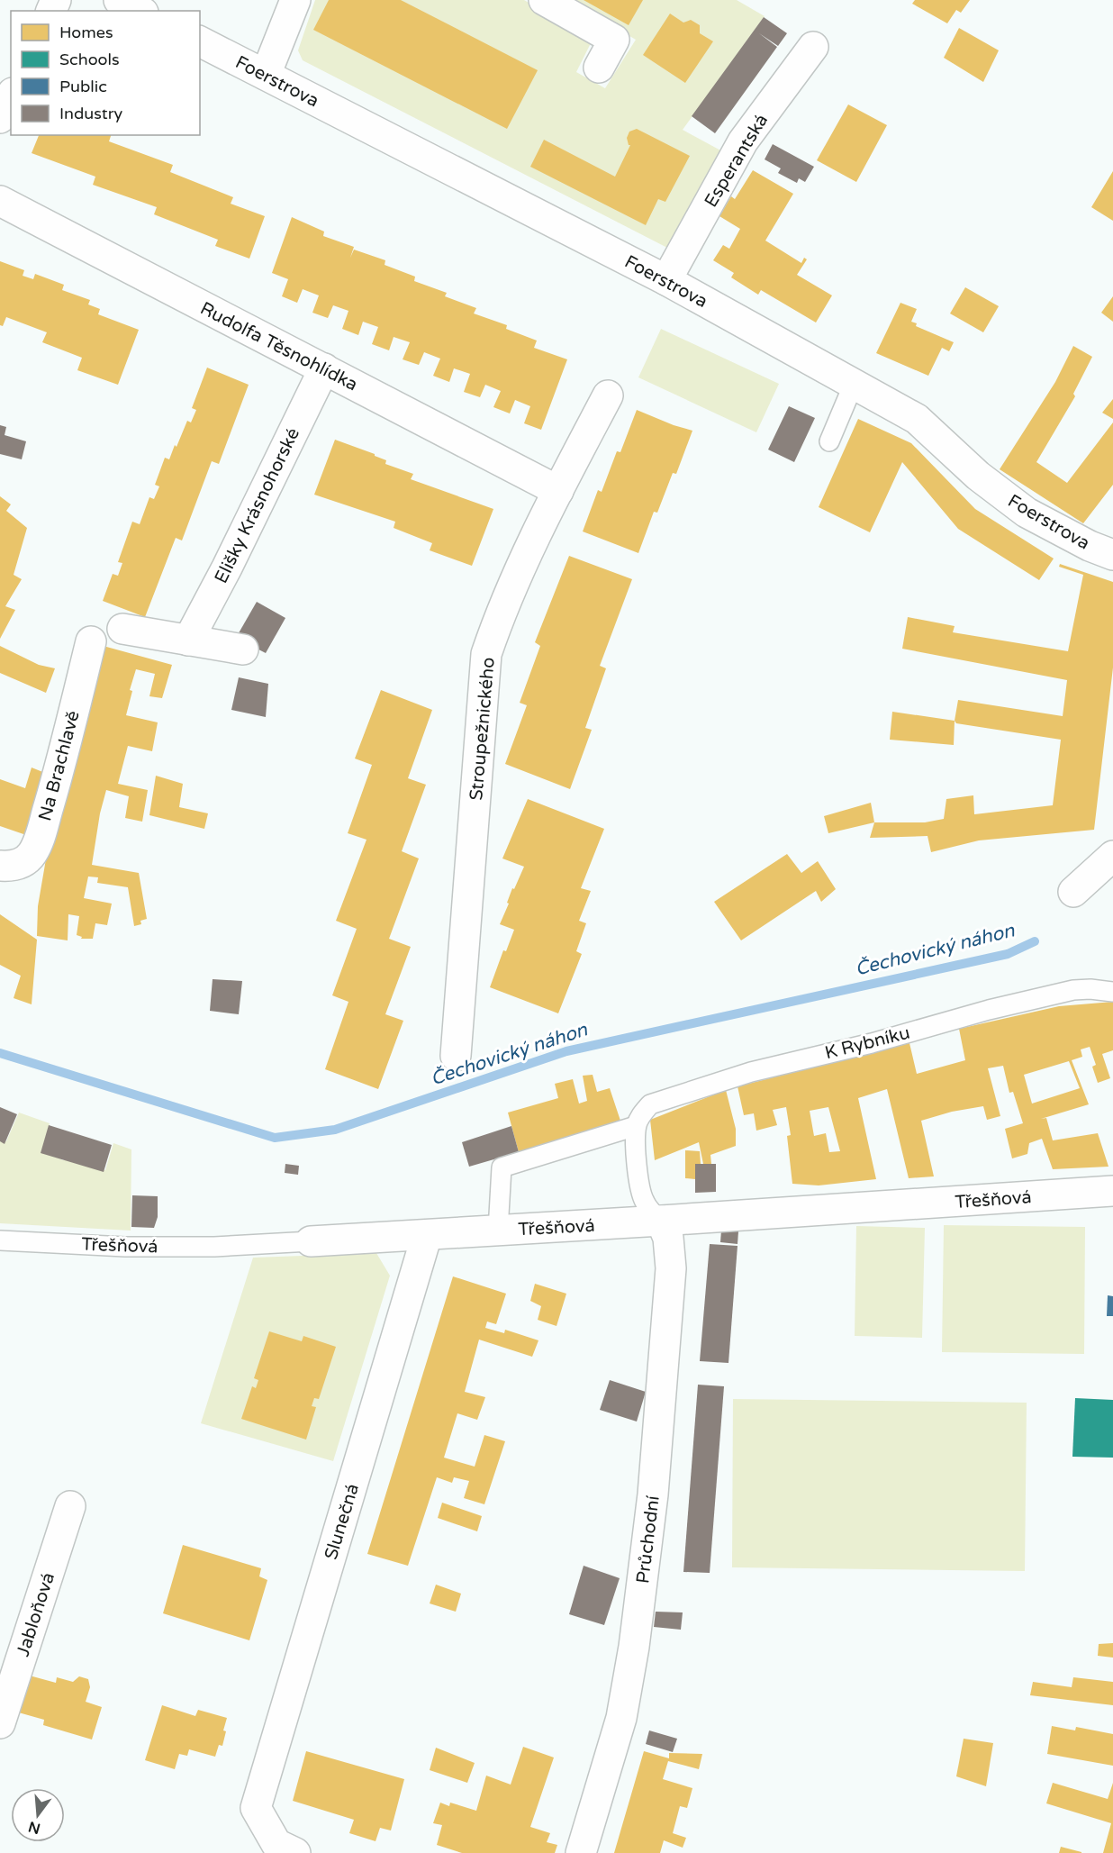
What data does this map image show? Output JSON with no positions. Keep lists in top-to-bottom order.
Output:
{
  "streets": {
    "street": [
      "Foerstrova",
      "Esperantská",
      "Rudolfa Těsnohlídka",
      "Elišky Krásnohorské",
      "Stroupežnického",
      "Na Brachlavě",
      "Třešňová",
      "Slunečná",
      "Průchodní",
      "Jabloňová"
    ],
    "lane": ["K Rybníku"]
  },
  "crossings": [
    ["Foerstrova", "Esperantská"],
    ["Rudolfa Těsnohlídka", "Elišky Krásnohorské"],
    ["Rudolfa Těsnohlídka", "Stroupežnického"],
    ["Třešňová", "Slunečná"],
    ["Třešňová", "Průchodní"]
  ],
  "water": ["Čechovický náhon"],
  "legend": [
    "Homes",
    "Schools",
    "Public",
    "Industry"
  ],
  "north": "bottom"
}
